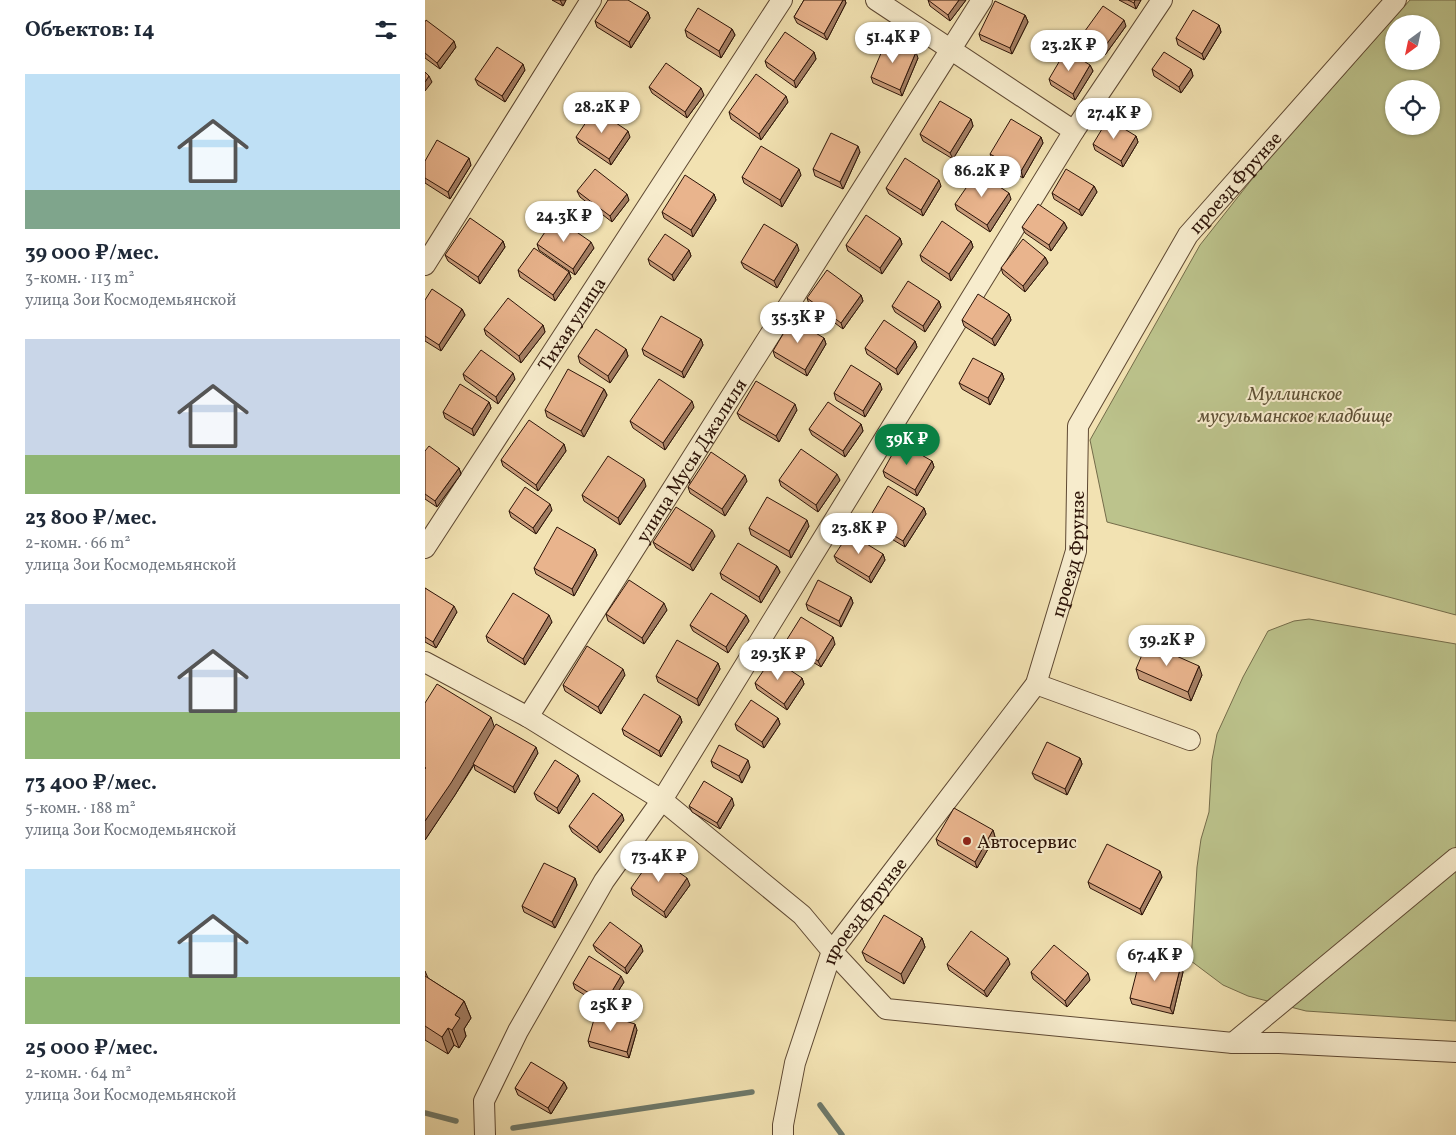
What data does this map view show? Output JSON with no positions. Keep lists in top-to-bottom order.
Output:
{
  "streets": {
    "street": ["проезд Фрунзе", "Тихая улица", "улица Мусы Джалиля"]
  },
  "parks": ["Муллинское мусульманское кладбище"],
  "places": ["Автосервис"],
  "north": "bottom left",
  "page": {
    "heading": "Объектов: 14",
    "price": [
      "51.4K ₽",
      "23.2K ₽",
      "28.2K ₽",
      "27.4K ₽",
      "86.2K ₽",
      "24.3K ₽",
      "35.3K ₽",
      "39K ₽",
      "23.8K ₽",
      "39.2K ₽",
      "29.3K ₽",
      "73.4K ₽",
      "67.4K ₽",
      "25K ₽"
    ],
    "list": [
      {
        "name": "39 000 ₽/мес.",
        "note": "3-комн. · 113 m² · улица Зои Космодемьянской"
      },
      {
        "name": "23 800 ₽/мес.",
        "note": "2-комн. · 66 m² · улица Зои Космодемьянской"
      },
      {
        "name": "73 400 ₽/мес.",
        "note": "5-комн. · 188 m² · улица Зои Космодемьянской"
      },
      {
        "name": "25 000 ₽/мес.",
        "note": "2-комн. · 64 m² · улица Зои Космодемьянской"
      }
    ]
  }
}
